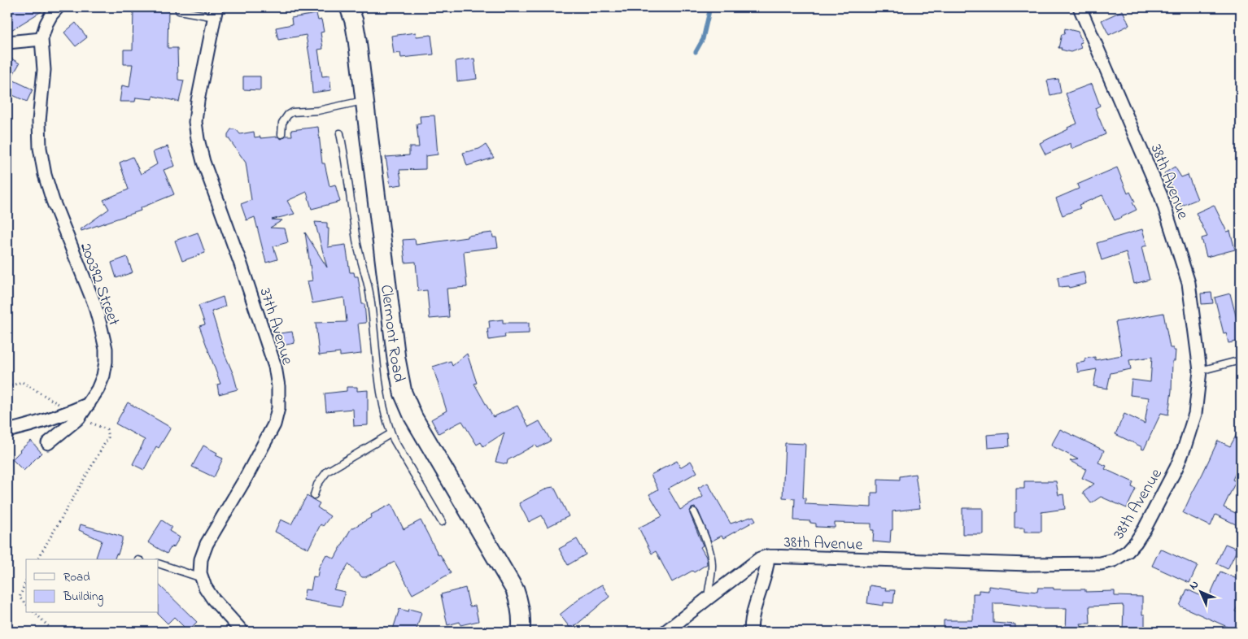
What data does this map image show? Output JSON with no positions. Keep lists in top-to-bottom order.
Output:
{
  "streets": {
    "street": [
      "38th Avenue",
      "200392 Street",
      "37th Avenue",
      "Clermont Road"
    ]
  },
  "legend": ["Road", "Building"],
  "north": "top left"
}
